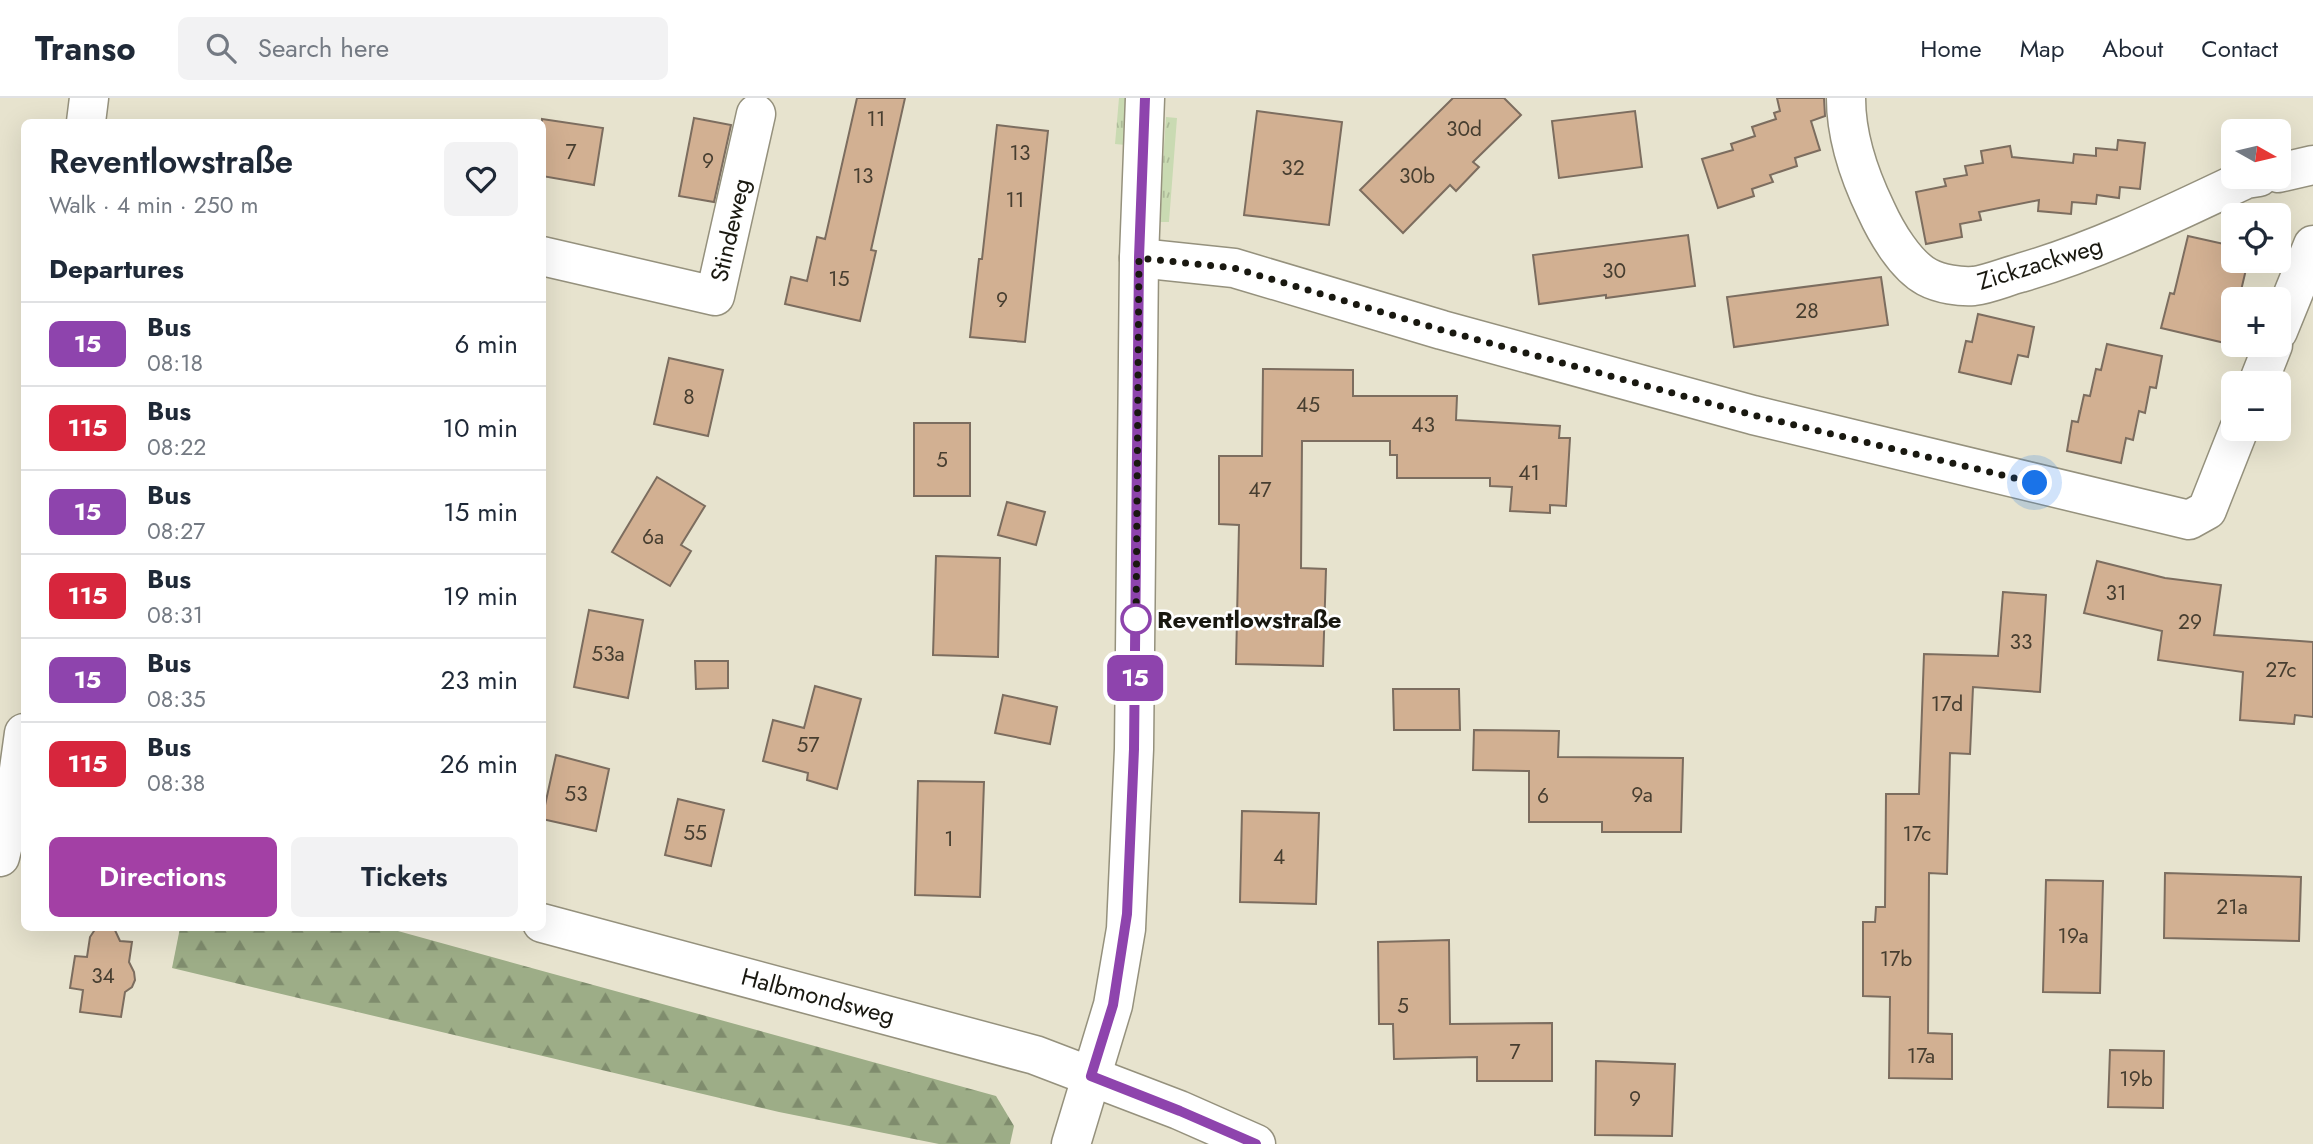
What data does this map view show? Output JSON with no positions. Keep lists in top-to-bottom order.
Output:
{
  "streets": {
    "street": ["Stindeweg", "Zickzackweg", "Halbmondsweg"]
  },
  "places": ["Reventlowstraße"],
  "lines": ["bus line 15"],
  "house_numbers": [
    "11",
    "30d",
    "7",
    "13",
    "9",
    "32",
    "13",
    "30b",
    "11",
    "30",
    "15",
    "9",
    "28",
    "8",
    "45",
    "43",
    "5",
    "41",
    "47",
    "6a",
    "31",
    "29",
    "33",
    "53a",
    "27c",
    "17d",
    "57",
    "53",
    "9a",
    "6",
    "55",
    "17c",
    "1",
    "4",
    "21a",
    "19a",
    "17b",
    "34",
    "5",
    "7",
    "17a",
    "19b",
    "9"
  ],
  "north": "right",
  "page": {
    "header": "Transo",
    "search": "Search here",
    "nav": [
      "Home",
      "Map",
      "About",
      "Contact"
    ],
    "on_map": "15",
    "map_buttons": ["+", "−"],
    "heading": [
      ["Reventlowstraße", "Walk · 4 min · 250 m"],
      "Departures"
    ],
    "list": [
      {
        "mark": "15",
        "name": "Bus",
        "note": "08:18",
        "value": "6 min"
      },
      {
        "mark": "115",
        "name": "Bus",
        "note": "08:22",
        "value": "10 min"
      },
      {
        "mark": "15",
        "name": "Bus",
        "note": "08:27",
        "value": "15 min"
      },
      {
        "mark": "115",
        "name": "Bus",
        "note": "08:31",
        "value": "19 min"
      },
      {
        "mark": "15",
        "name": "Bus",
        "note": "08:35",
        "value": "23 min"
      },
      {
        "mark": "115",
        "name": "Bus",
        "note": "08:38",
        "value": "26 min"
      }
    ],
    "buttons": ["Directions", "Tickets"]
  }
}
